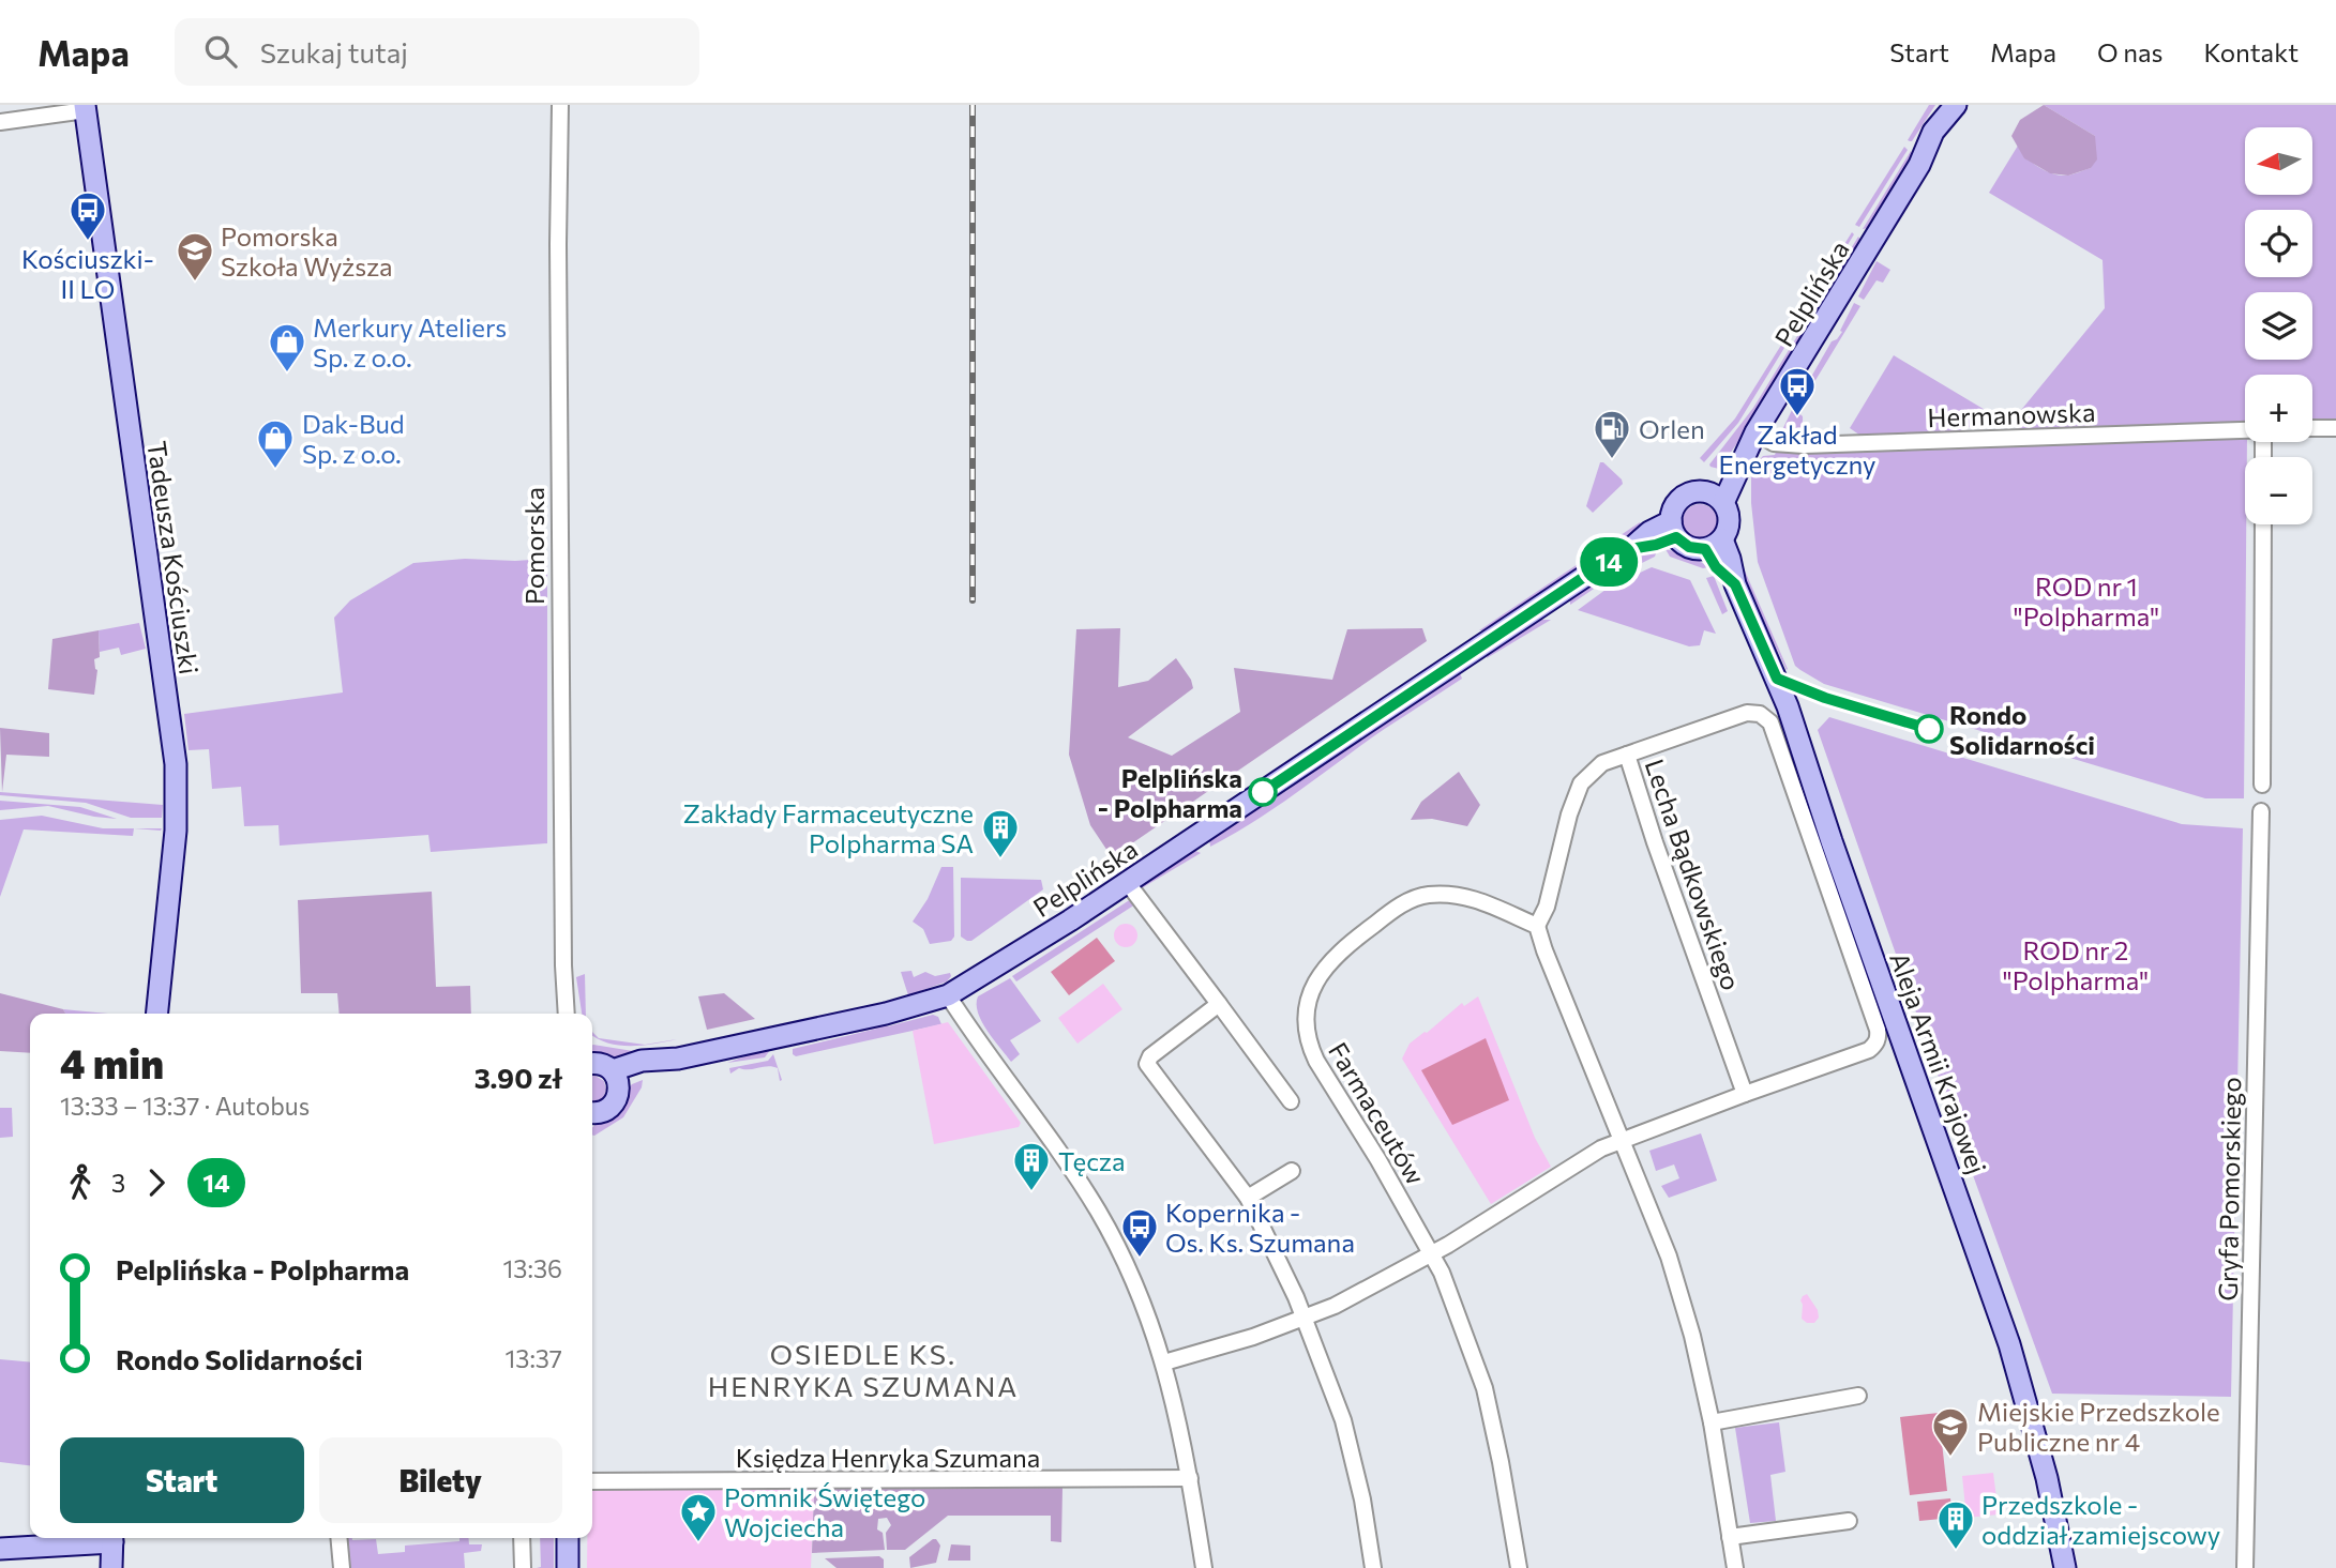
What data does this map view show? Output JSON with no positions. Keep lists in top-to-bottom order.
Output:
{
  "streets": {
    "street": [
      "Pelplińska",
      "Hermanowska",
      "Pomorska",
      "Tadeusza Kościuszki",
      "Lecha Bądkowskiego",
      "Aleja Armii Krajowej",
      "Farmaceutów",
      "Gryfa Pomorskiego",
      "Księdza Henryka Szumana"
    ]
  },
  "crossings": [
    ["Pelplińska", "Hermanowska"],
    ["Pelplińska", "Aleja Armii Krajowej"],
    ["Lecha Bądkowskiego", "Aleja Armii Krajowej"],
    ["Lecha Bądkowskiego", "Farmaceutów"]
  ],
  "districts": ["OSIEDLE KS. HENRYKA SZUMANA"],
  "parks": ["ROD nr 1 \"Polpharma\"", "ROD nr 2 \"Polpharma\""],
  "places": {
    "bus stop": ["Kościuszki- II LO", "Zakład Energetyczny", "Kopernika - Os. Ks. Szumana"],
    "school or university": ["Pomorska Szkoła Wyższa", "Miejskie Przedszkole Publiczne nr 4"],
    "shop": ["Merkury Ateliers Sp. z o.o.", "Dak-Bud Sp. z o.o."],
    "fuel station": ["Orlen"],
    "other": ["Rondo Solidarności", "Pelplińska - Polpharma"],
    "building": ["Zakłady Farmaceutyczne Polpharma SA", "Tęcza", "Przedszkole - oddział zamiejscowy"],
    "place": ["Pomnik Świętego Wojciecha"]
  },
  "lines": ["bus line 14"],
  "north": "left",
  "page": {
    "header": "Mapa",
    "search": "Szukaj tutaj",
    "nav": [
      "Start",
      "Mapa",
      "O nas",
      "Kontakt"
    ],
    "on_map": "14",
    "map_buttons": ["+", "−"],
    "heading": ["4 min", "13:33 – 13:37 · Autobus", "3.90 zł"],
    "legs": ["3", "14"],
    "list": [
      {
        "name": "Pelplińska - Polpharma",
        "value": "13:36"
      },
      {
        "name": "Rondo Solidarności",
        "value": "13:37"
      }
    ],
    "buttons": ["Start", "Bilety"]
  }
}
